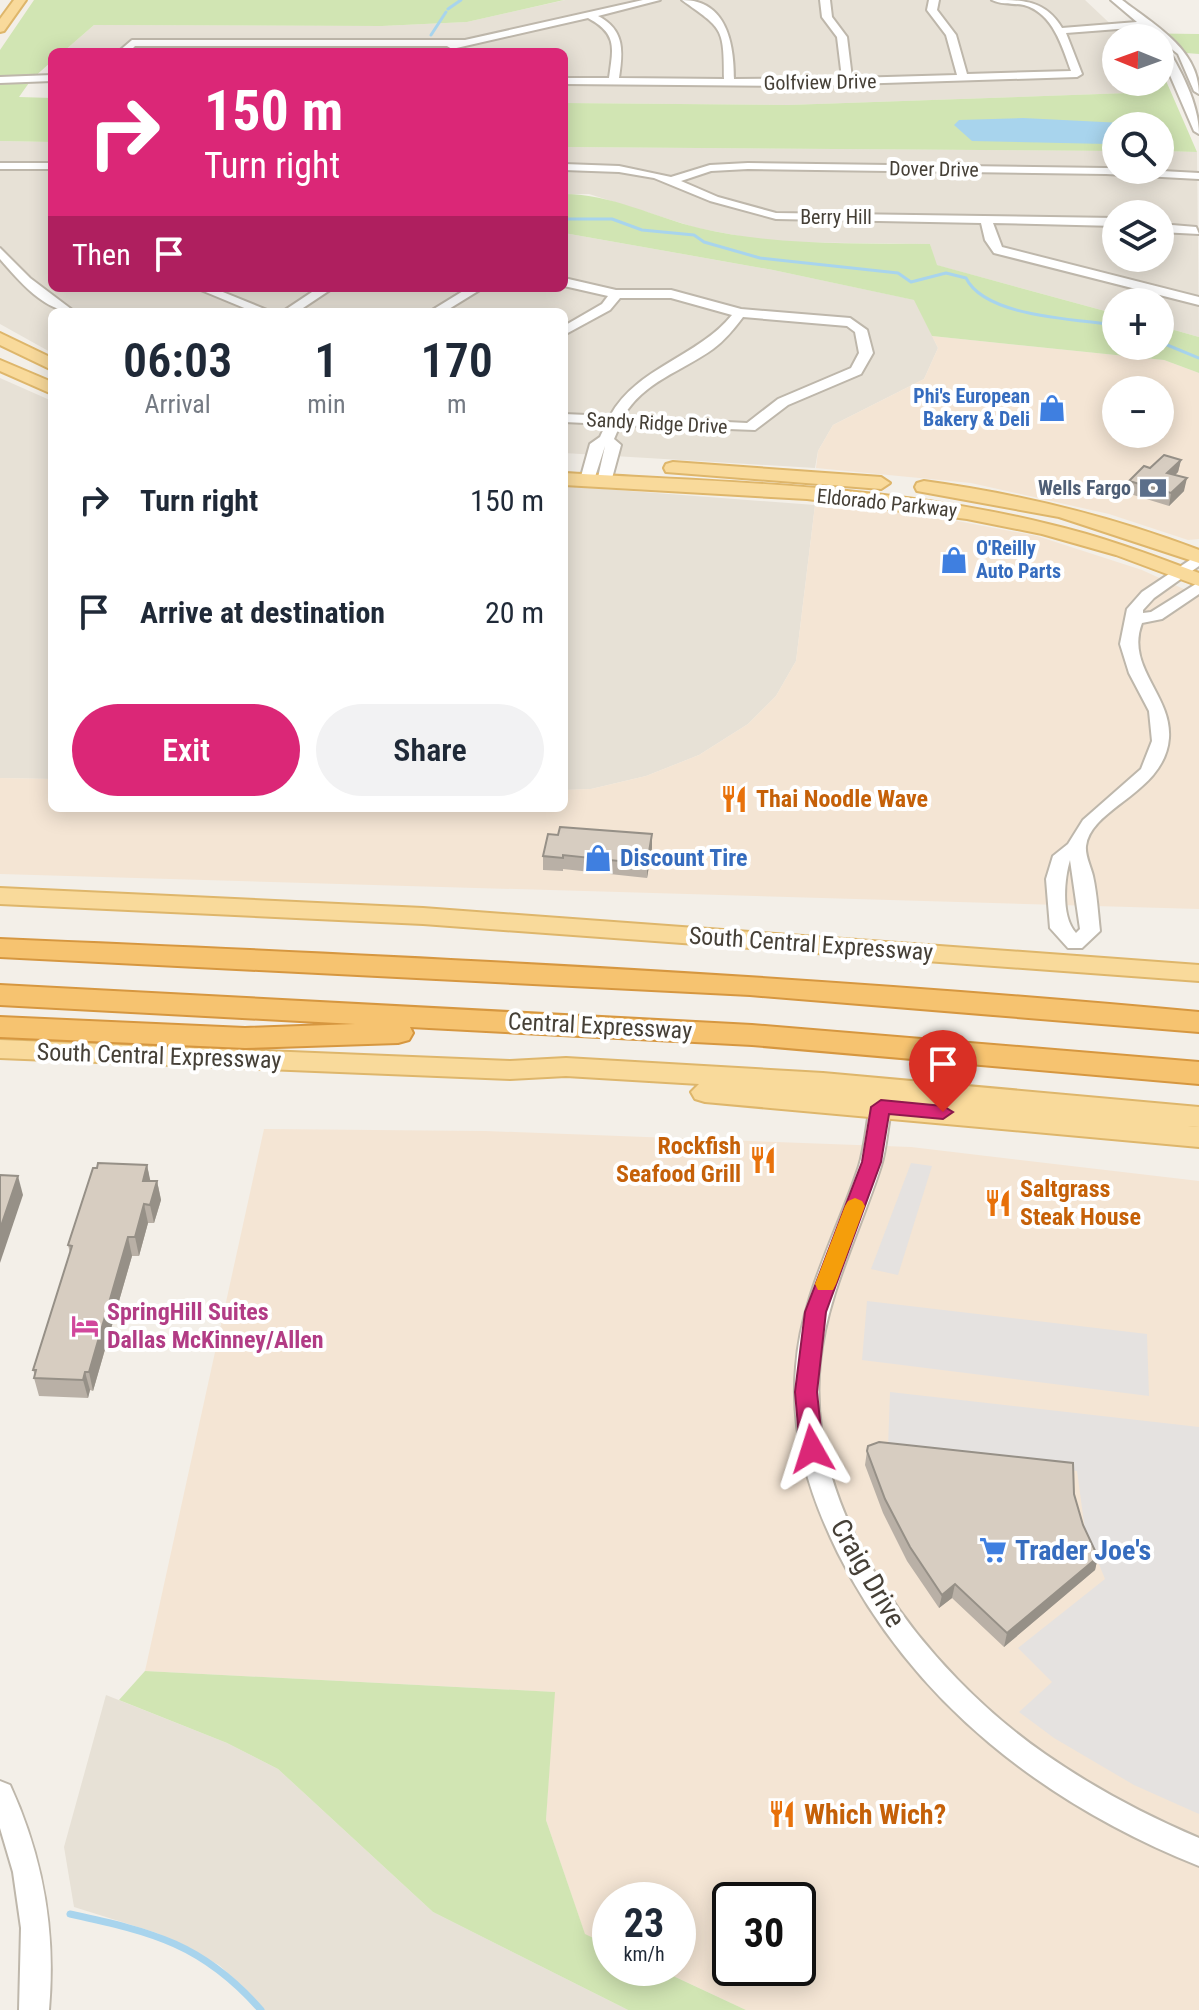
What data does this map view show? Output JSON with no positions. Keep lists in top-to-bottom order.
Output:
{
  "streets": {
    "highway": ["Central Expressway"],
    "main road": ["Eldorado Parkway", "South Central Expressway"],
    "street": [
      "Golfview Drive",
      "Dover Drive",
      "Berry Hill",
      "Sandy Ridge Drive",
      "Craig Drive"
    ]
  },
  "crossings": [
    ["Dover Drive", "Berry Hill"],
    ["South Central Expressway", "Craig Drive"]
  ],
  "places": {
    "shop": ["Phi's European Bakery & Deli", "O'Reilly Auto Parts", "Discount Tire"],
    "bank": ["Wells Fargo"],
    "restaurant": [
      "Thai Noodle Wave",
      "Rockfish Seafood Grill",
      "Saltgrass Steak House",
      "Which Wich?"
    ],
    "hotel": ["SpringHill Suites Dallas McKinney/Allen"],
    "supermarket": ["Trader Joe's"]
  },
  "north": "left",
  "page": {
    "map_buttons": ["+", "−"],
    "turn": ["150 m", "Turn right"],
    "then": "Then",
    "eta": [
      "06:03",
      "Arrival",
      "1",
      "min",
      "170",
      "m"
    ],
    "list": [
      {
        "name": "Turn right",
        "value": "150 m"
      },
      {
        "name": "Arrive at destination",
        "value": "20 m"
      }
    ],
    "buttons": ["Exit", "Share"],
    "speed": "23 km/h",
    "limit": "30"
  }
}
